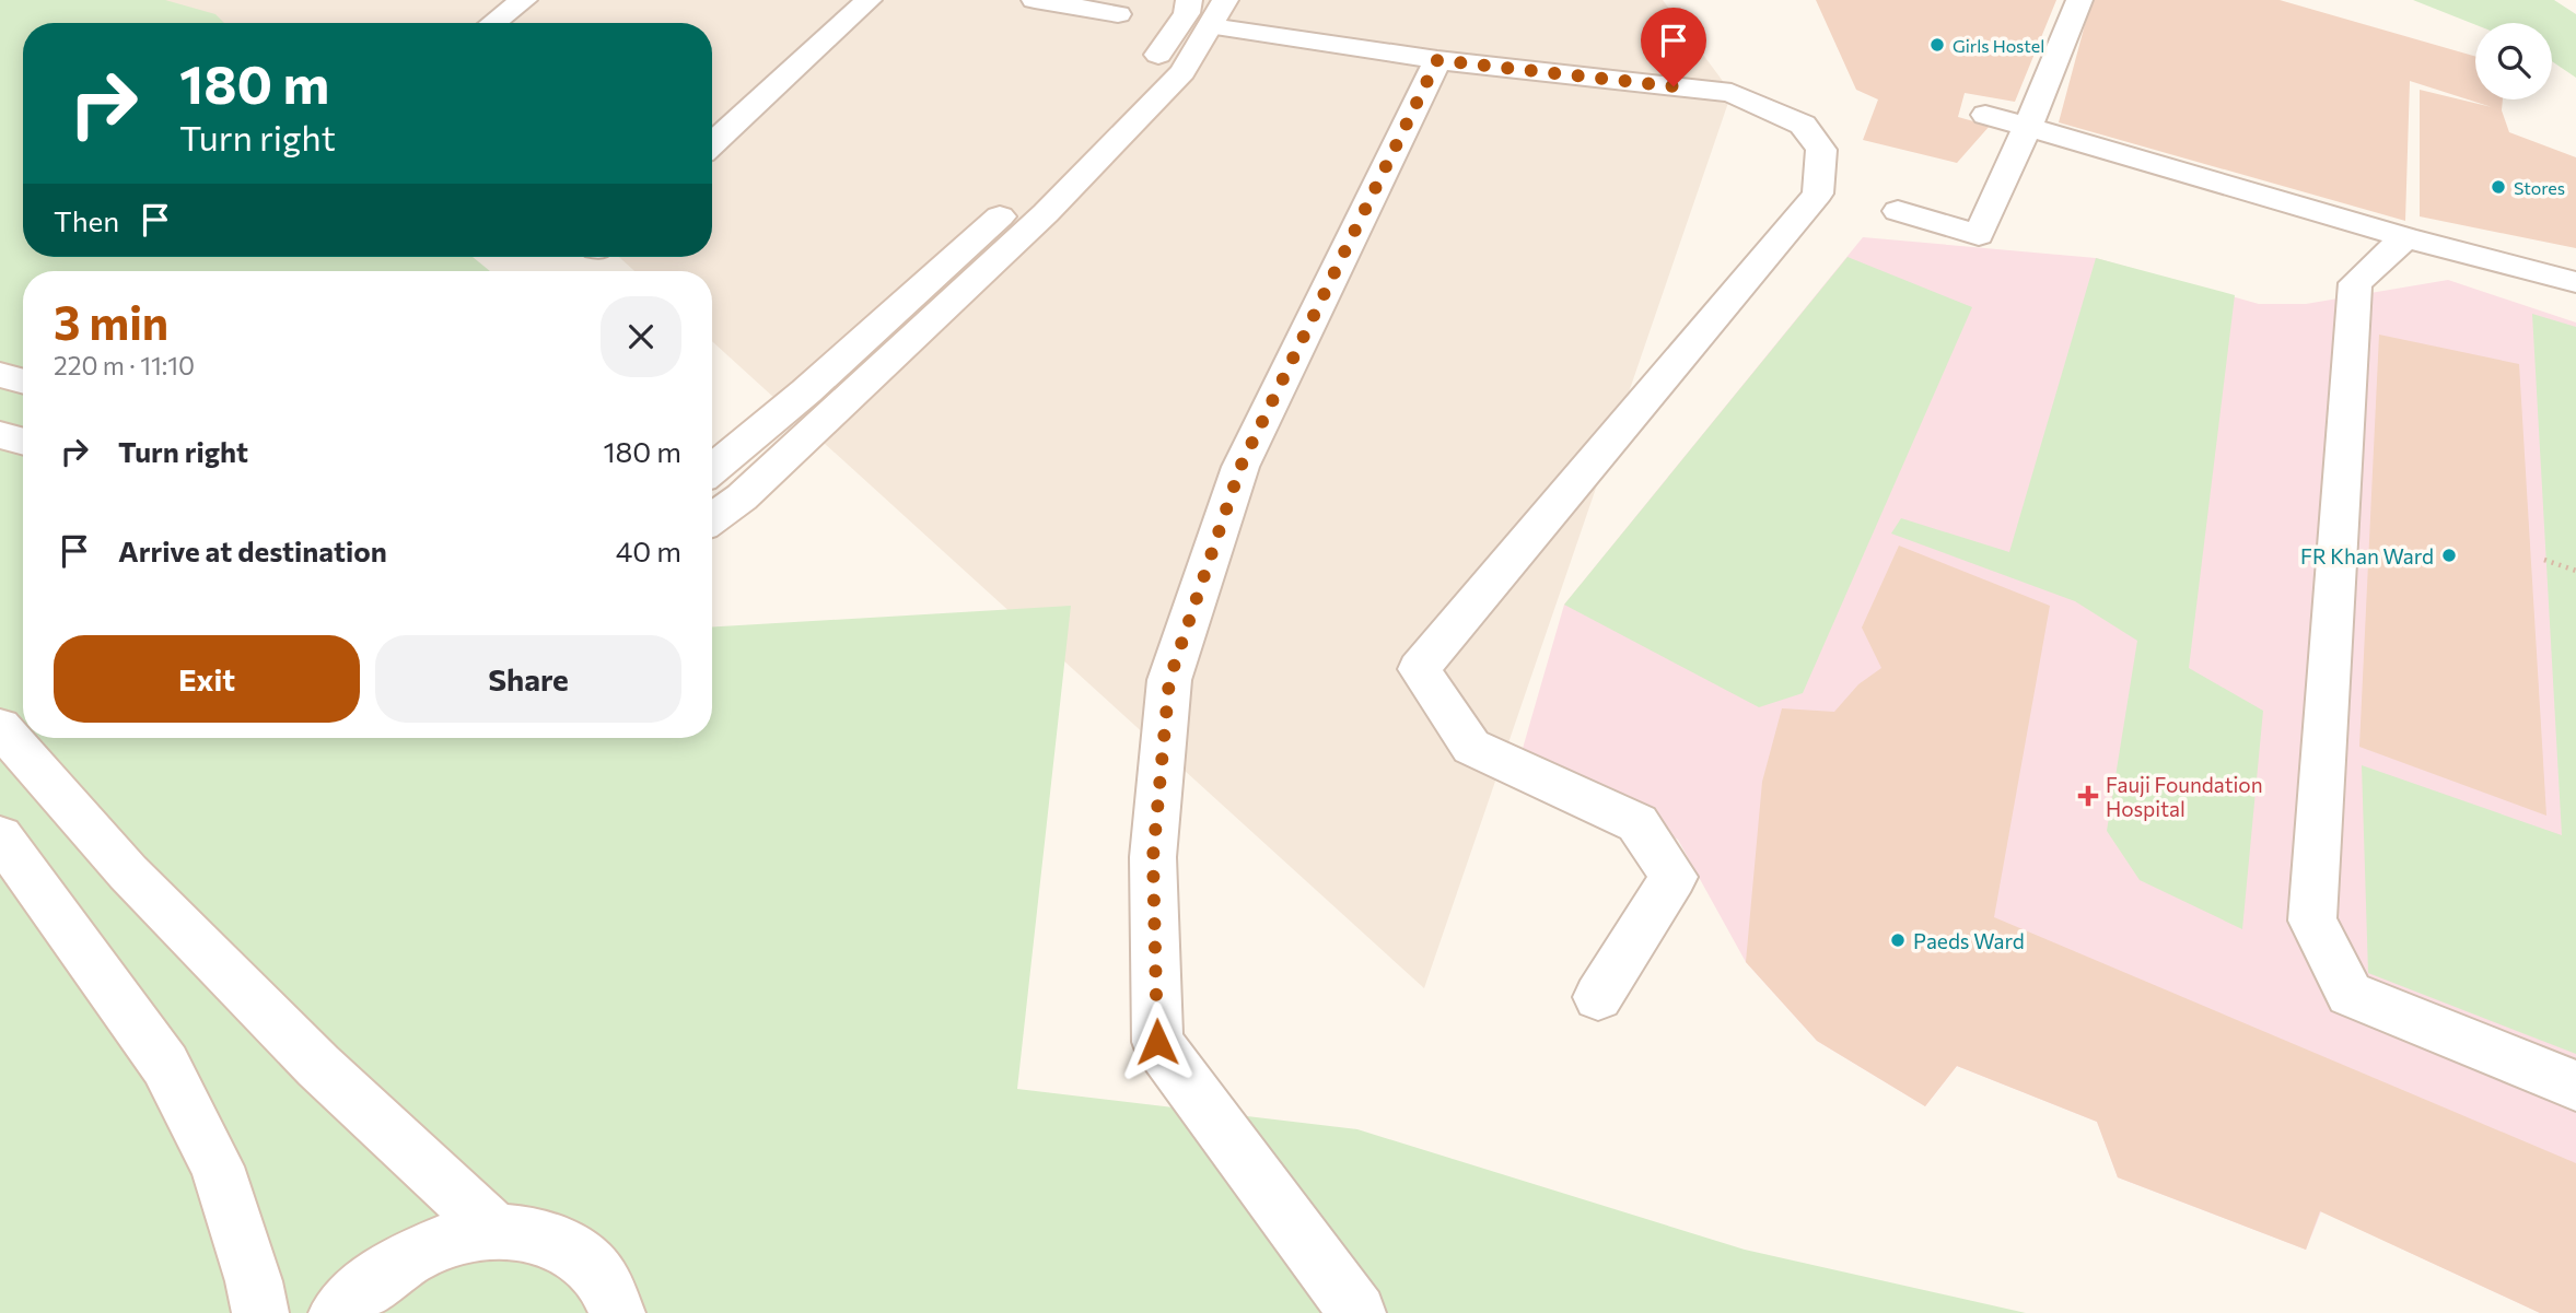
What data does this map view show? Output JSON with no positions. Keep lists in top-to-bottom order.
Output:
{
  "places": {
    "other": [
      "Girls Hostel",
      "Stores",
      "FR Khan Ward",
      "Paeds Ward"
    ],
    "health": ["Fauji Foundation Hospital"]
  },
  "page": {
    "turn": ["180 m", "Turn right"],
    "then": "Then",
    "heading": ["3 min", "220 m · 11:10"],
    "list": [
      {
        "name": "Turn right",
        "value": "180 m"
      },
      {
        "name": "Arrive at destination",
        "value": "40 m"
      }
    ],
    "buttons": ["Exit", "Share"]
  }
}
